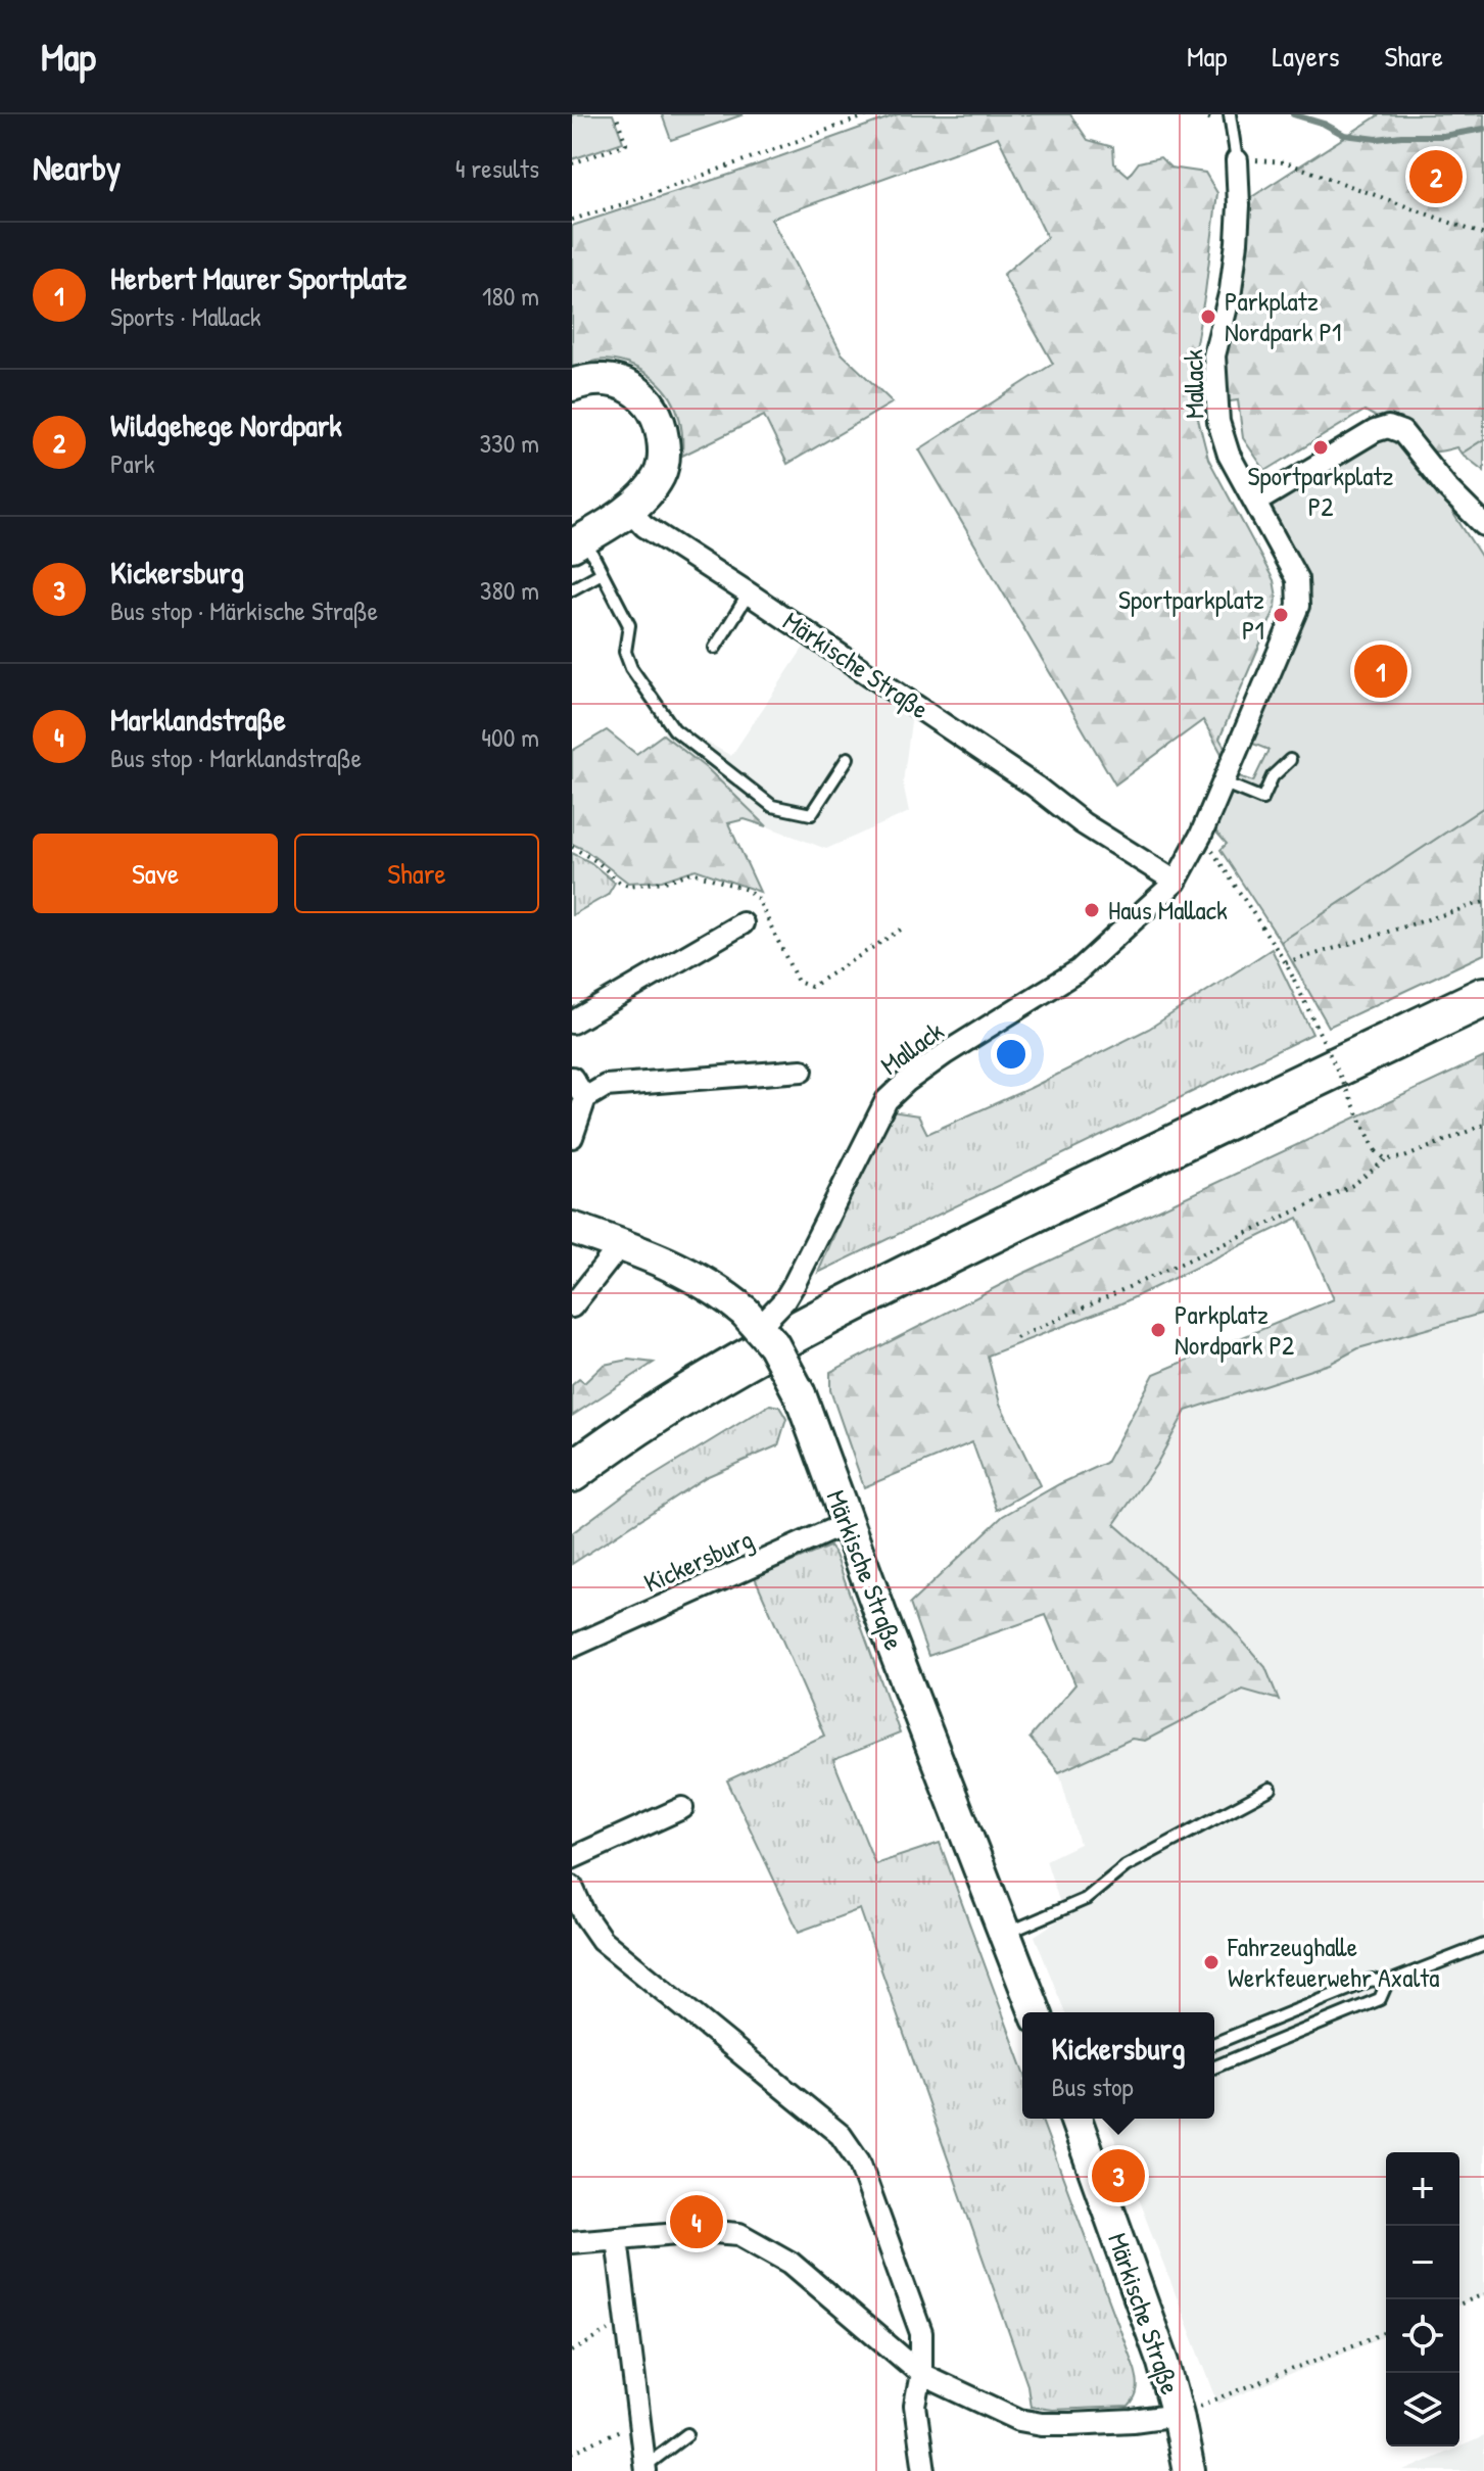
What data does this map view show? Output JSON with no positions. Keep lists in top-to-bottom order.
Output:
{
  "streets": {
    "main road": ["Märkische Straße"],
    "street": ["Mallack", "Kickersburg"]
  },
  "crossings": [
    ["Mallack", "Märkische Straße"],
    ["Märkische Straße", "Kickersburg"]
  ],
  "places": [
    "Parkplatz Nordpark P1",
    "Sportparkplatz P2",
    "Sportparkplatz P1",
    "Haus Mallack",
    "Parkplatz Nordpark P2",
    "Fahrzeughalle Werkfeuerwehr Axalta"
  ],
  "page": {
    "header": "Map",
    "nav": ["Map", "Layers", "Share"],
    "heading": ["Nearby", "4 results"],
    "pins": [
      "2",
      "1",
      "3",
      "4"
    ],
    "list": [
      {
        "mark": "1",
        "name": "Herbert Maurer Sportplatz",
        "note": "Sports · Mallack",
        "value": "180 m"
      },
      {
        "mark": "2",
        "name": "Wildgehege Nordpark",
        "note": "Park",
        "value": "330 m"
      },
      {
        "mark": "3",
        "name": "Kickersburg",
        "note": "Bus stop · Märkische Straße",
        "value": "380 m"
      },
      {
        "mark": "4",
        "name": "Marklandstraße",
        "note": "Bus stop · Marklandstraße",
        "value": "400 m"
      }
    ],
    "buttons": ["Save", "Share"],
    "popup": ["Kickersburg", "Bus stop"],
    "map_buttons": ["+", "−"]
  }
}
